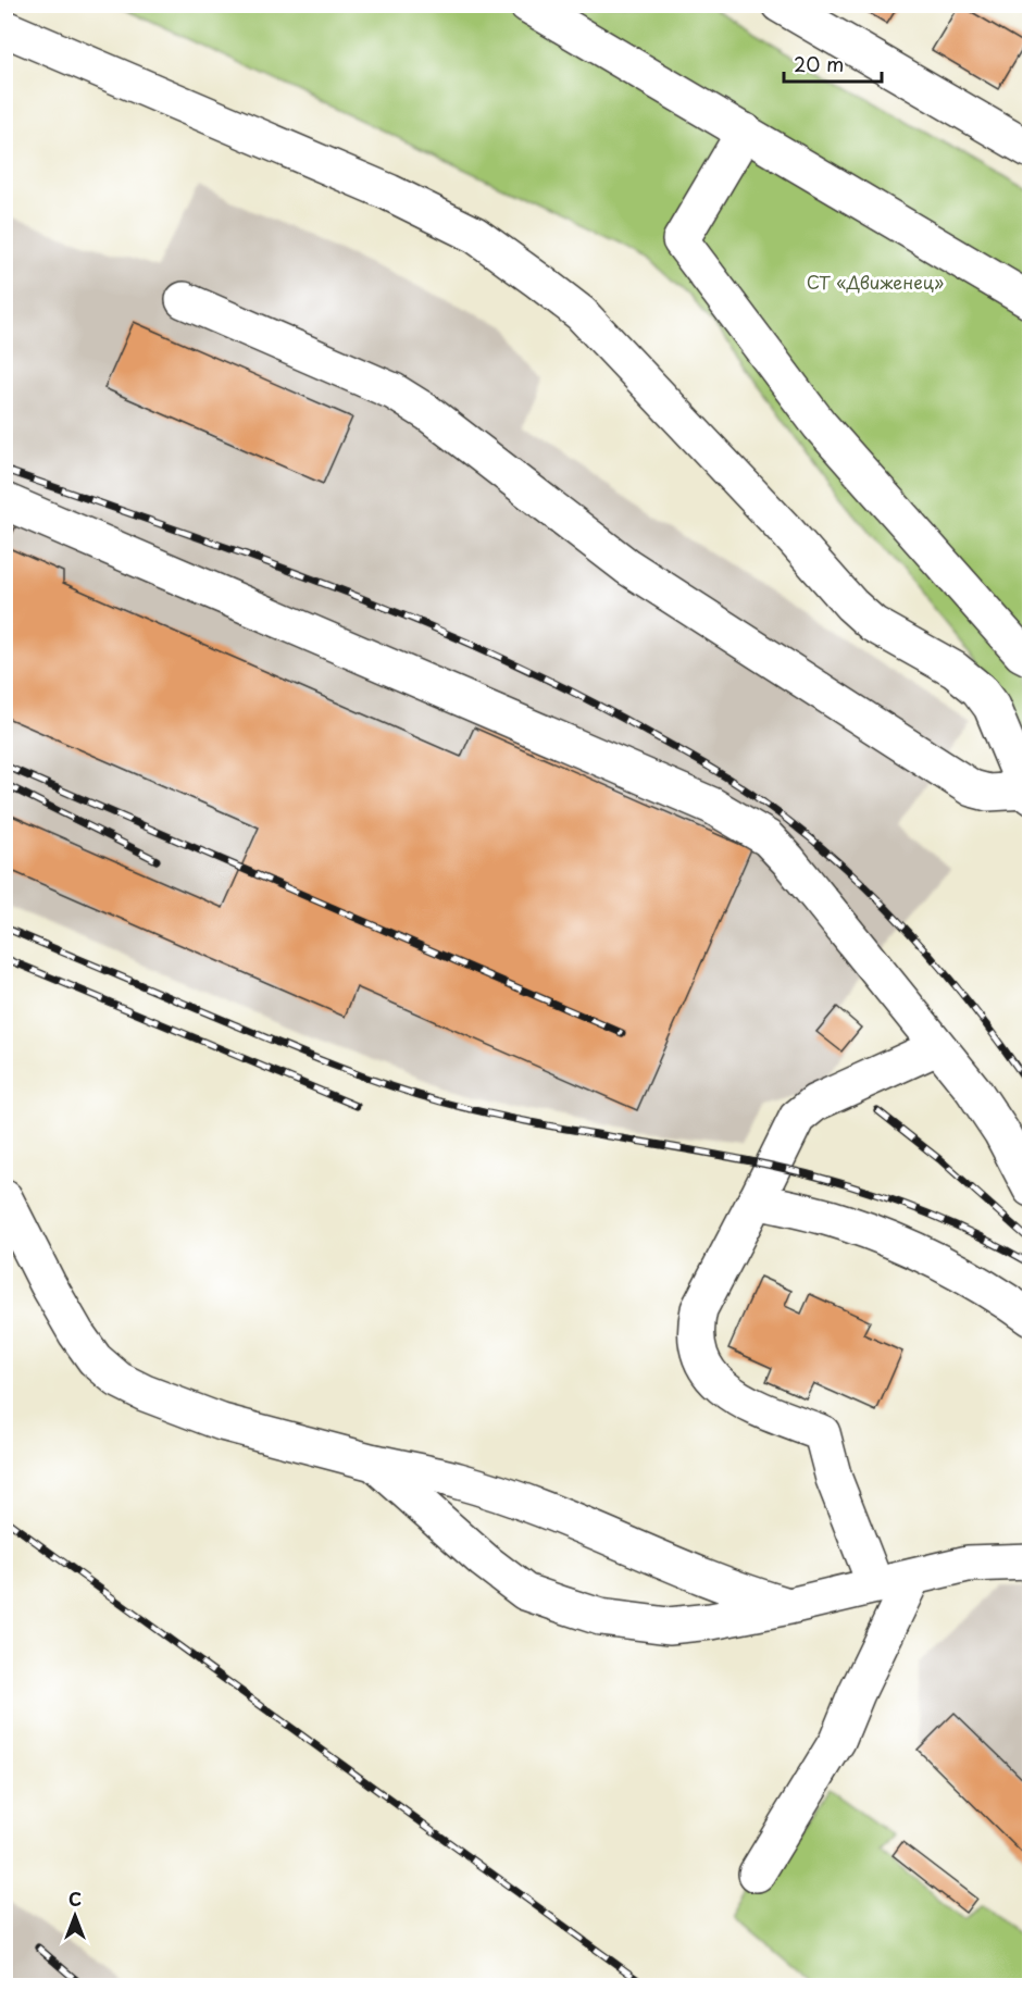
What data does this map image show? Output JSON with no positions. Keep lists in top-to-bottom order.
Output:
{
  "parks": ["СТ «Движенец»"],
  "scale_bar": "20 m",
  "north": "top"
}
